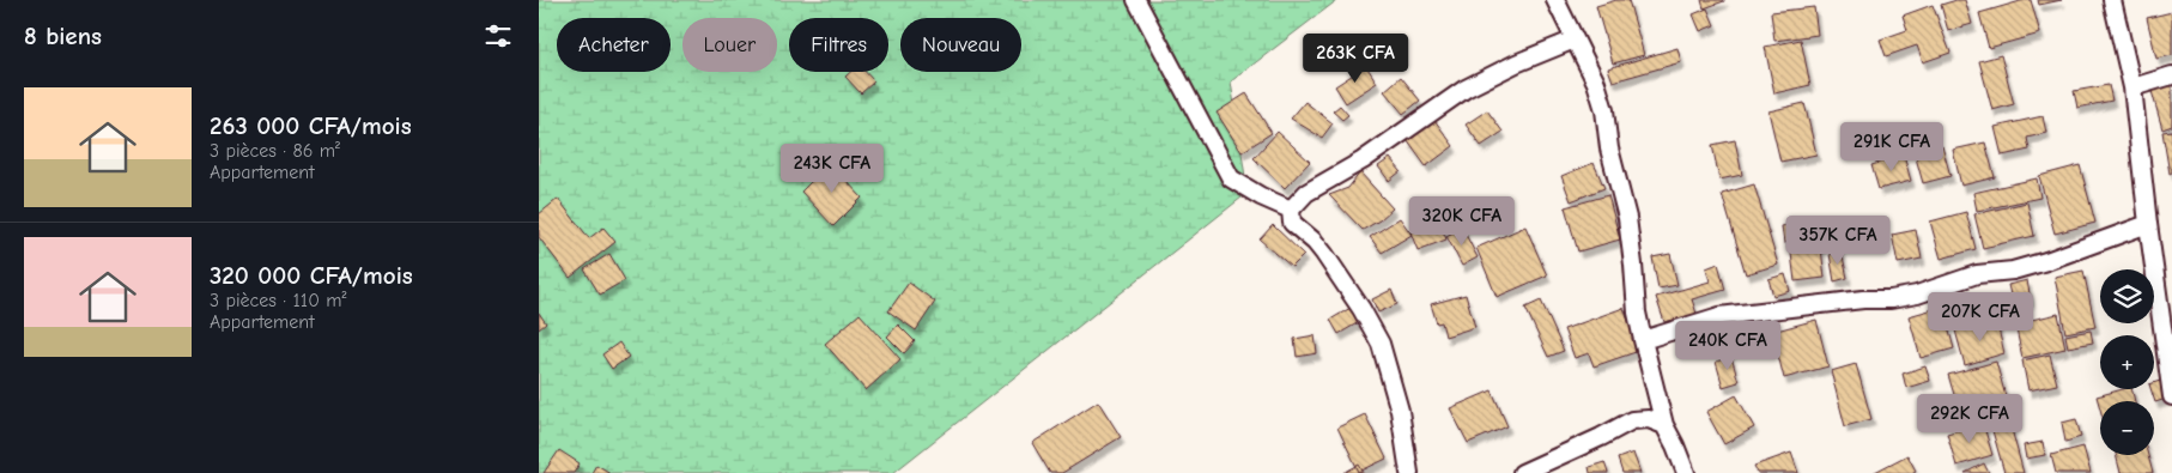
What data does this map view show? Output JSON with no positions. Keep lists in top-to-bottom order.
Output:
{
  "page": {
    "heading": "8 biens",
    "chip": [
      "Acheter",
      "Louer",
      "Filtres",
      "Nouveau"
    ],
    "price": [
      "263K CFA",
      "291K CFA",
      "243K CFA",
      "320K CFA",
      "357K CFA",
      "207K CFA",
      "240K CFA",
      "292K CFA"
    ],
    "list": [
      {
        "name": "263 000 CFA/mois",
        "note": "3 pièces · 86 m² · Appartement"
      },
      {
        "name": "320 000 CFA/mois",
        "note": "3 pièces · 110 m² · Appartement"
      }
    ],
    "map_buttons": ["+", "−"]
  }
}
